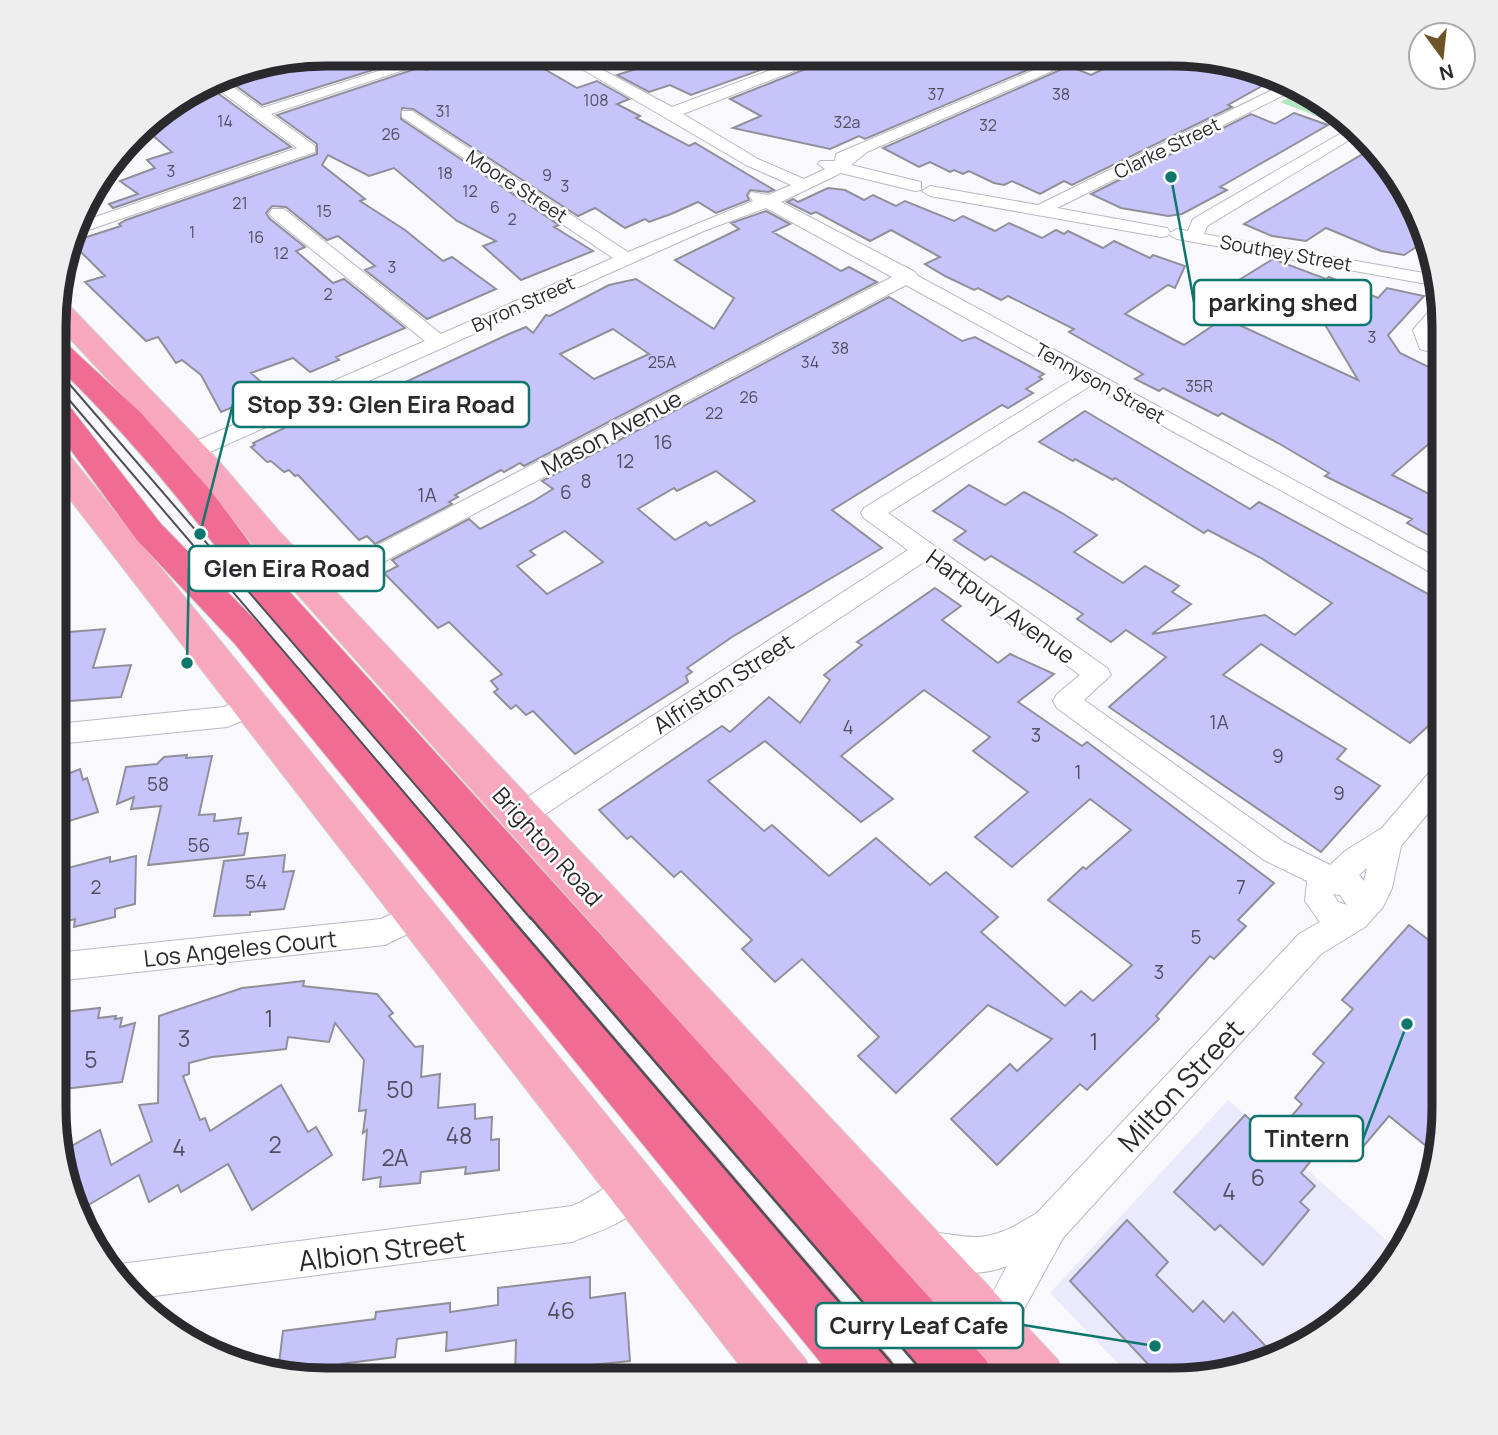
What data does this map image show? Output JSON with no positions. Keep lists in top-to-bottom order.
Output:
{
  "streets": {
    "highway": ["Brighton Road"],
    "street": [
      "Clarke Street",
      "Moore Street",
      "Southey Street",
      "Byron Street",
      "Tennyson Street",
      "Mason Avenue",
      "Hartpury Avenue",
      "Alfriston Street",
      "Los Angeles Court",
      "Milton Street",
      "Albion Street"
    ]
  },
  "crossings": [
    ["Clarke Street", "Southey Street"],
    ["Moore Street", "Byron Street"],
    ["Southey Street", "Byron Street"],
    ["Byron Street", "Tennyson Street"],
    ["Byron Street", "Brighton Road"],
    ["Tennyson Street", "Mason Avenue"],
    ["Tennyson Street", "Hartpury Avenue"],
    ["Mason Avenue", "Brighton Road"],
    ["Hartpury Avenue", "Alfriston Street"],
    ["Hartpury Avenue", "Milton Street"],
    ["Alfriston Street", "Brighton Road"],
    ["Brighton Road", "Milton Street"]
  ],
  "places": [
    "parking shed",
    "Stop 39: Glen Eira Road",
    "Glen Eira Road",
    "Tintern",
    "Curry Leaf Cafe"
  ],
  "house_numbers": [
    "37",
    "38",
    "108",
    "31",
    "14",
    "32a",
    "32",
    "26",
    "3",
    "18",
    "9",
    "3",
    "12",
    "21",
    "6",
    "15",
    "2",
    "1",
    "16",
    "12",
    "3",
    "2",
    "3",
    "38",
    "25A",
    "34",
    "35R",
    "26",
    "22",
    "16",
    "12",
    "8",
    "6",
    "1A",
    "1A",
    "4",
    "3",
    "9",
    "1",
    "58",
    "9",
    "56",
    "54",
    "2",
    "7",
    "5",
    "3",
    "1",
    "3",
    "1",
    "5",
    "50",
    "48",
    "2",
    "4",
    "2A",
    "6",
    "4",
    "46"
  ],
  "north": "bottom"
}
